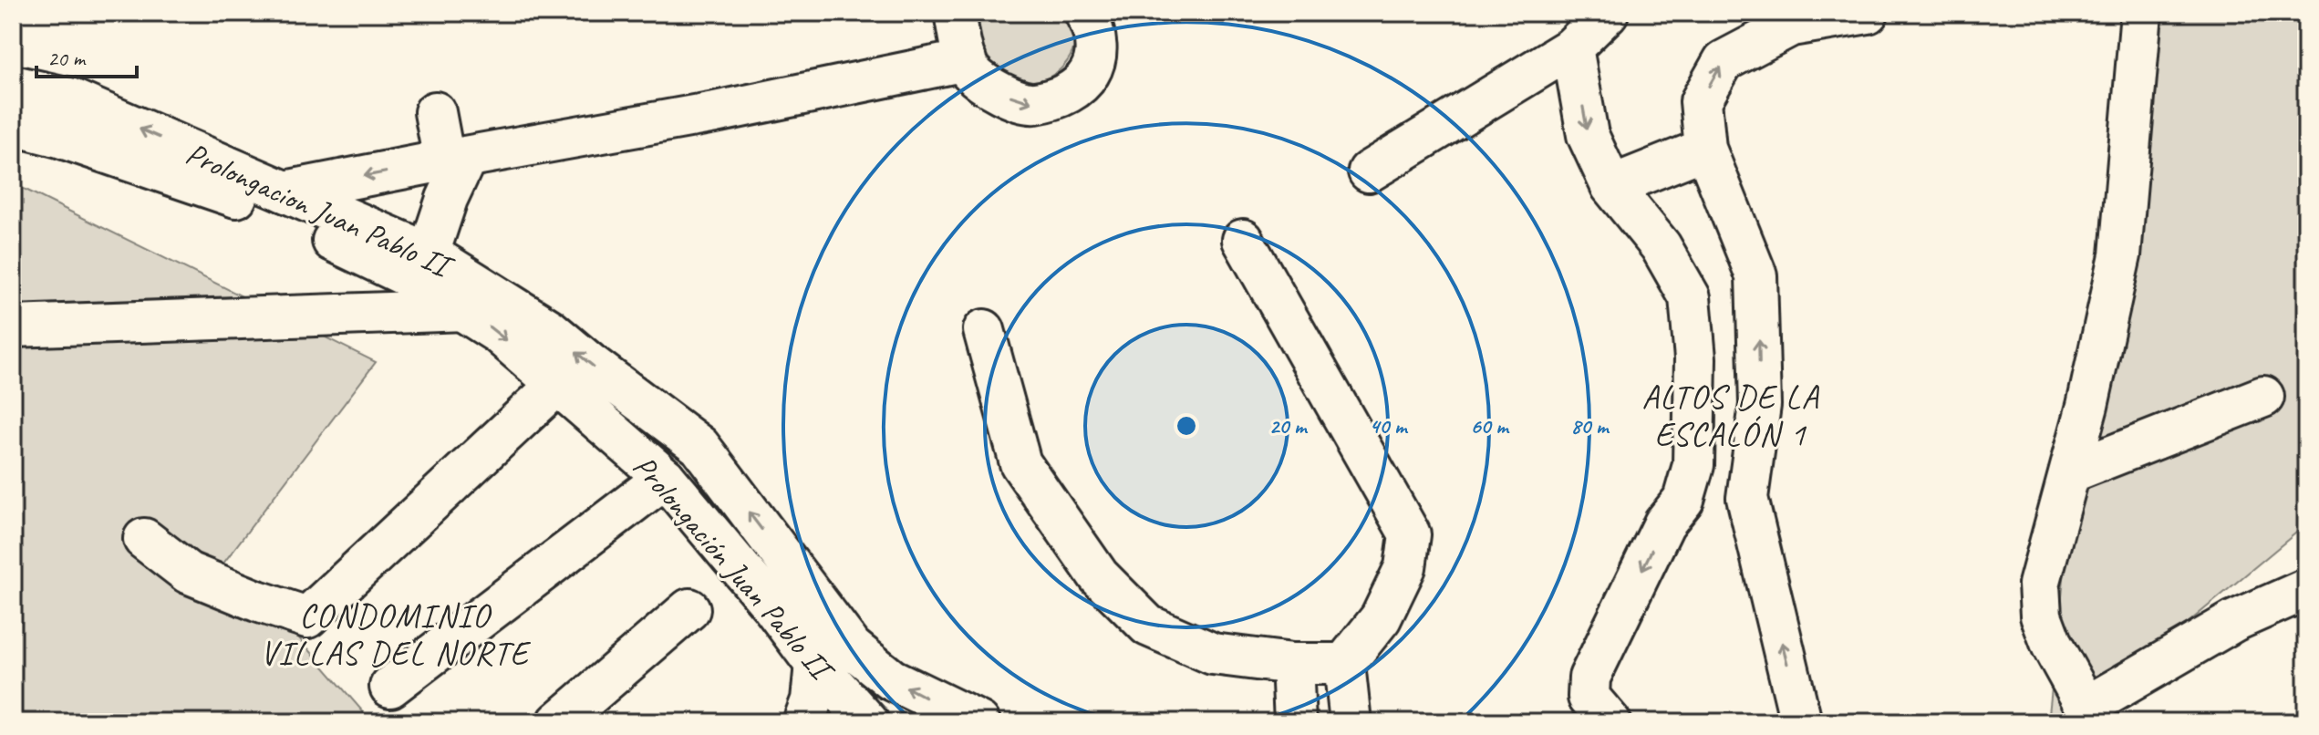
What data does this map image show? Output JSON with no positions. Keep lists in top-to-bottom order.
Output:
{
  "streets": {
    "street": ["Prolongacion Juan Pablo II", "Prolongación Juan Pablo II"]
  },
  "one_way": ["Prolongacion Juan Pablo II"],
  "districts": ["ALTOS DE LA ESCALÓN 1", "CONDOMINIO VILLAS DEL NORTE"],
  "scale_bar": "20 m",
  "rings": [
    "20 m",
    "40 m",
    "60 m",
    "80 m"
  ]
}
